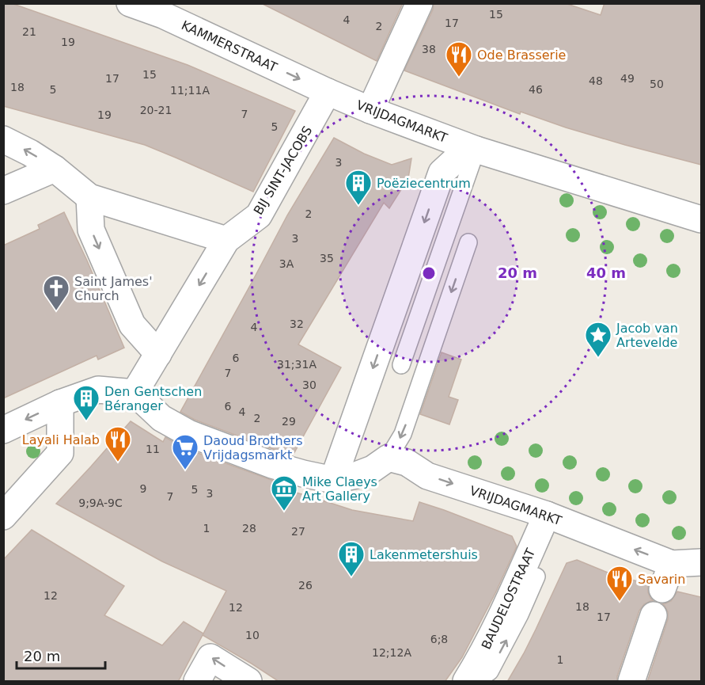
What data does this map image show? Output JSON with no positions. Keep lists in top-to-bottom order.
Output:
{
  "streets": {
    "street": [
      "KAMMERSTRAAT",
      "VRIJDAGMARKT",
      "BIJ SINT-JACOBS",
      "BAUDELOSTRAAT"
    ]
  },
  "crossings": [
    ["KAMMERSTRAAT", "VRIJDAGMARKT"],
    ["KAMMERSTRAAT", "BIJ SINT-JACOBS"],
    ["VRIJDAGMARKT", "BIJ SINT-JACOBS"],
    ["VRIJDAGMARKT", "BAUDELOSTRAAT"]
  ],
  "one_way": ["BIJ SINT-JACOBS"],
  "places": {
    "restaurant": ["Ode Brasserie", "Layali Halab", "Savarin"],
    "building": ["Poëziecentrum", "Den Gentschen Béranger", "Lakenmetershuis"],
    "church": ["Saint James' Church"],
    "place": ["Jacob van Artevelde"],
    "supermarket": ["Daoud Brothers Vrijdagsmarkt"],
    "museum": ["Mike Claeys Art Gallery"]
  },
  "house_numbers": [
    "15",
    "4",
    "17",
    "2",
    "21",
    "19",
    "38",
    "15",
    "17",
    "49",
    "48",
    "50",
    "18",
    "5",
    "46",
    "11;11A",
    "20-21",
    "7",
    "19",
    "5",
    "3",
    "2",
    "3",
    "35",
    "3A",
    "32",
    "4",
    "6",
    "31;31A",
    "7",
    "30",
    "6",
    "4",
    "2",
    "29",
    "11",
    "9",
    "5",
    "3",
    "7",
    "9;9A-9C",
    "1",
    "28",
    "27",
    "26",
    "12",
    "18",
    "12",
    "17",
    "10",
    "6;8",
    "12;12A",
    "1"
  ],
  "scale_bar": "20 m",
  "rings": ["20 m", "40 m"]
}
